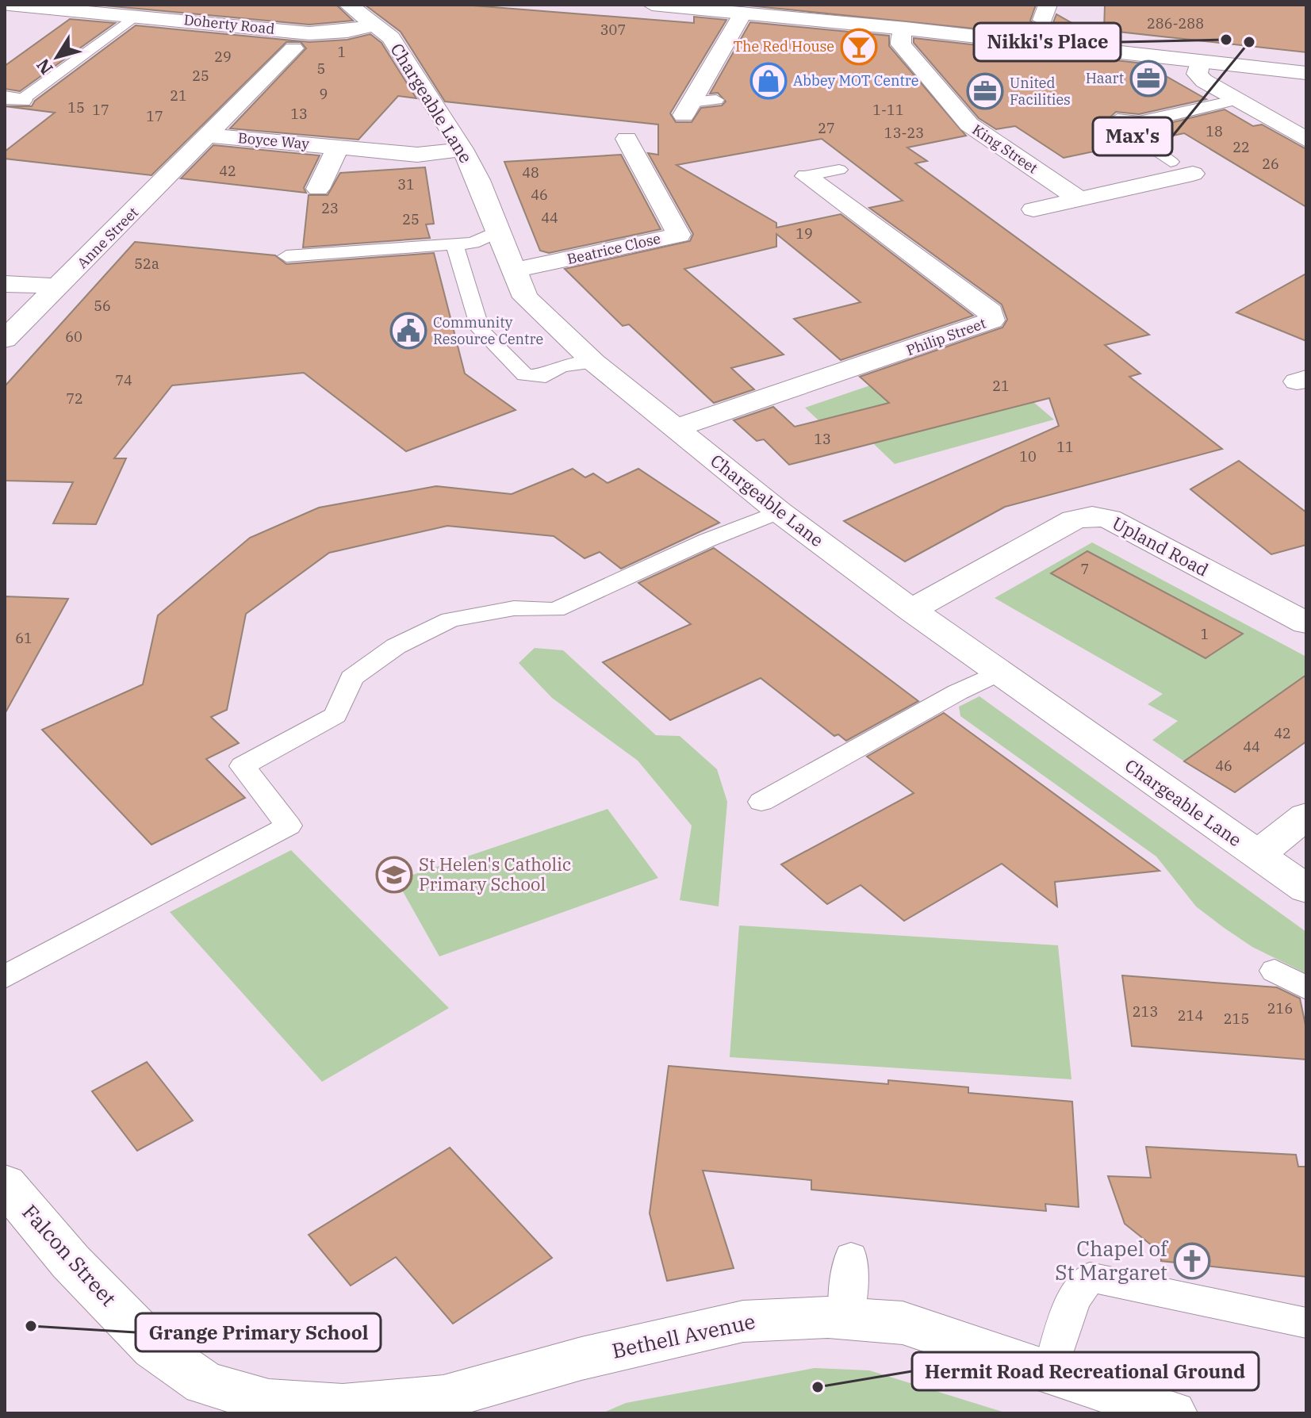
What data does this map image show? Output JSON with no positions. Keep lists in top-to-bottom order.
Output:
{
  "streets": {
    "street": [
      "Doherty Road",
      "Chargeable Lane",
      "Boyce Way",
      "King Street",
      "Anne Street",
      "Beatrice Close",
      "Philip Street",
      "Upland Road",
      "Falcon Street",
      "Bethell Avenue"
    ]
  },
  "crossings": [
    ["Doherty Road", "Chargeable Lane"],
    ["Doherty Road", "Boyce Way"],
    ["Doherty Road", "Anne Street"],
    ["Chargeable Lane", "Boyce Way"],
    ["Chargeable Lane", "Beatrice Close"],
    ["Chargeable Lane", "Philip Street"],
    ["Chargeable Lane", "Upland Road"],
    ["Boyce Way", "Anne Street"],
    ["Falcon Street", "Bethell Avenue"]
  ],
  "places": {
    "other": [
      "Nikki's Place",
      "Max's",
      "Grange Primary School",
      "Hermit Road Recreational Ground"
    ],
    "bar": ["The Red House"],
    "office": ["Haart", "United Facilities"],
    "shop": ["Abbey MOT Centre"],
    "public building": ["Community Resource Centre"],
    "school or university": ["St Helen's Catholic Primary School"],
    "church": ["Chapel of St Margaret"]
  },
  "house_numbers": [
    "286-288",
    "307",
    "1",
    "29",
    "5",
    "25",
    "9",
    "21",
    "15",
    "17",
    "1-11",
    "13",
    "17",
    "27",
    "18",
    "13-23",
    "22",
    "26",
    "42",
    "48",
    "31",
    "46",
    "23",
    "44",
    "25",
    "19",
    "52a",
    "56",
    "60",
    "74",
    "21",
    "72",
    "13",
    "11",
    "10",
    "7",
    "1",
    "61",
    "42",
    "44",
    "46",
    "216",
    "213",
    "214",
    "215"
  ],
  "north": "bottom left"
}
